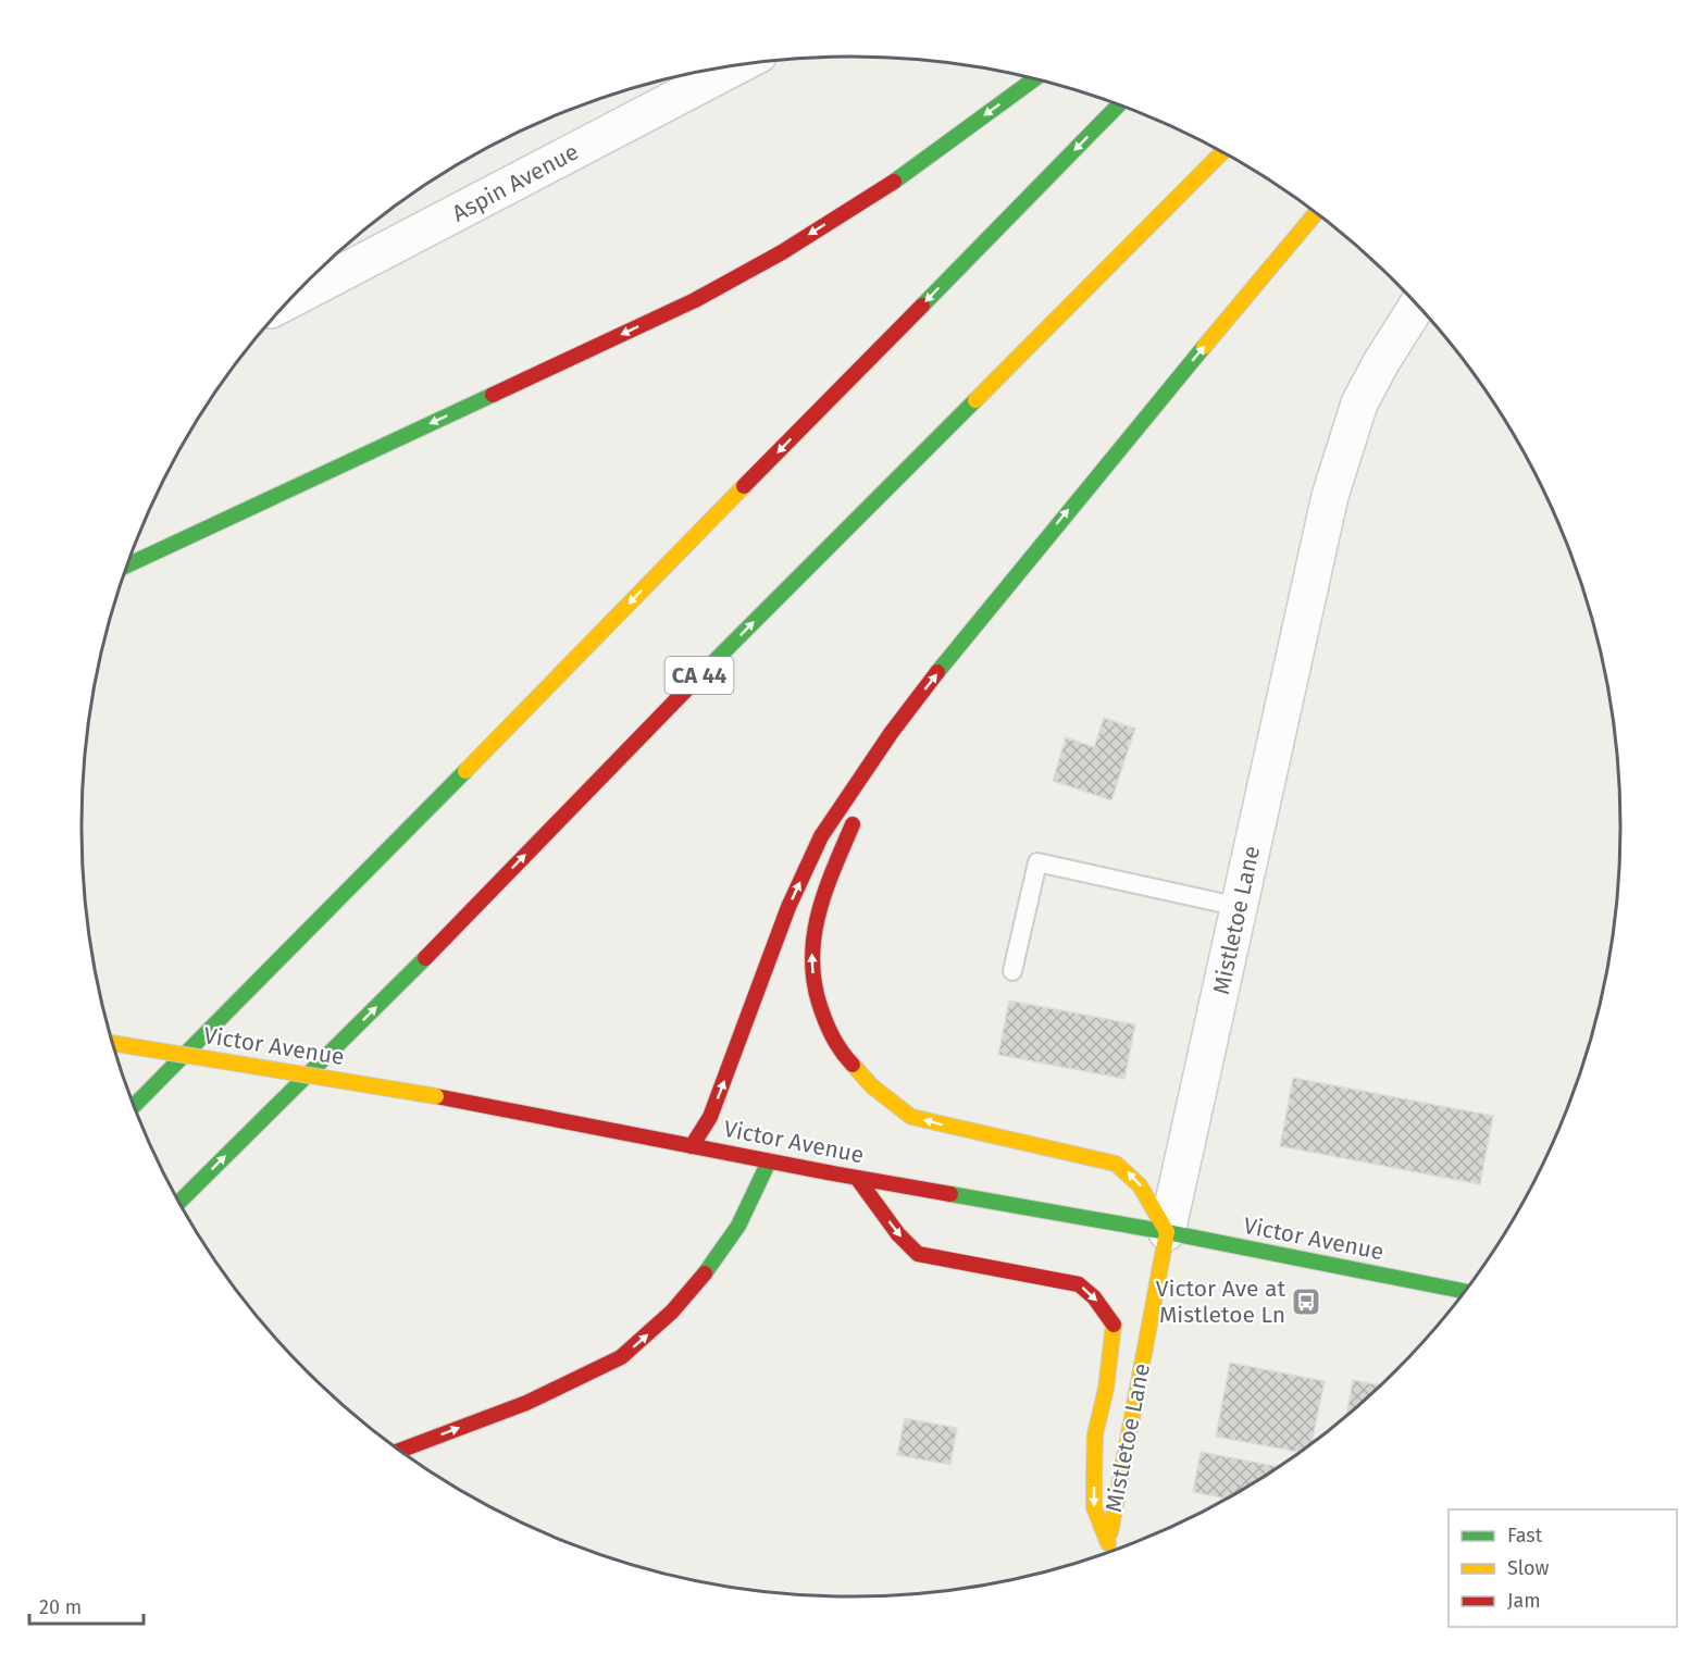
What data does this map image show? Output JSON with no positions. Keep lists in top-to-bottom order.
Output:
{
  "streets": {
    "main road": ["CA 44", "Mistletoe Lane", "Victor Avenue"],
    "street": ["Aspin Avenue"]
  },
  "crossings": [
    ["Mistletoe Lane", "Victor Avenue"]
  ],
  "places": {
    "bus stop": ["Victor Ave at Mistletoe Ln"]
  },
  "legend": ["Fast", "Slow", "Jam"],
  "scale_bar": "20 m"
}
